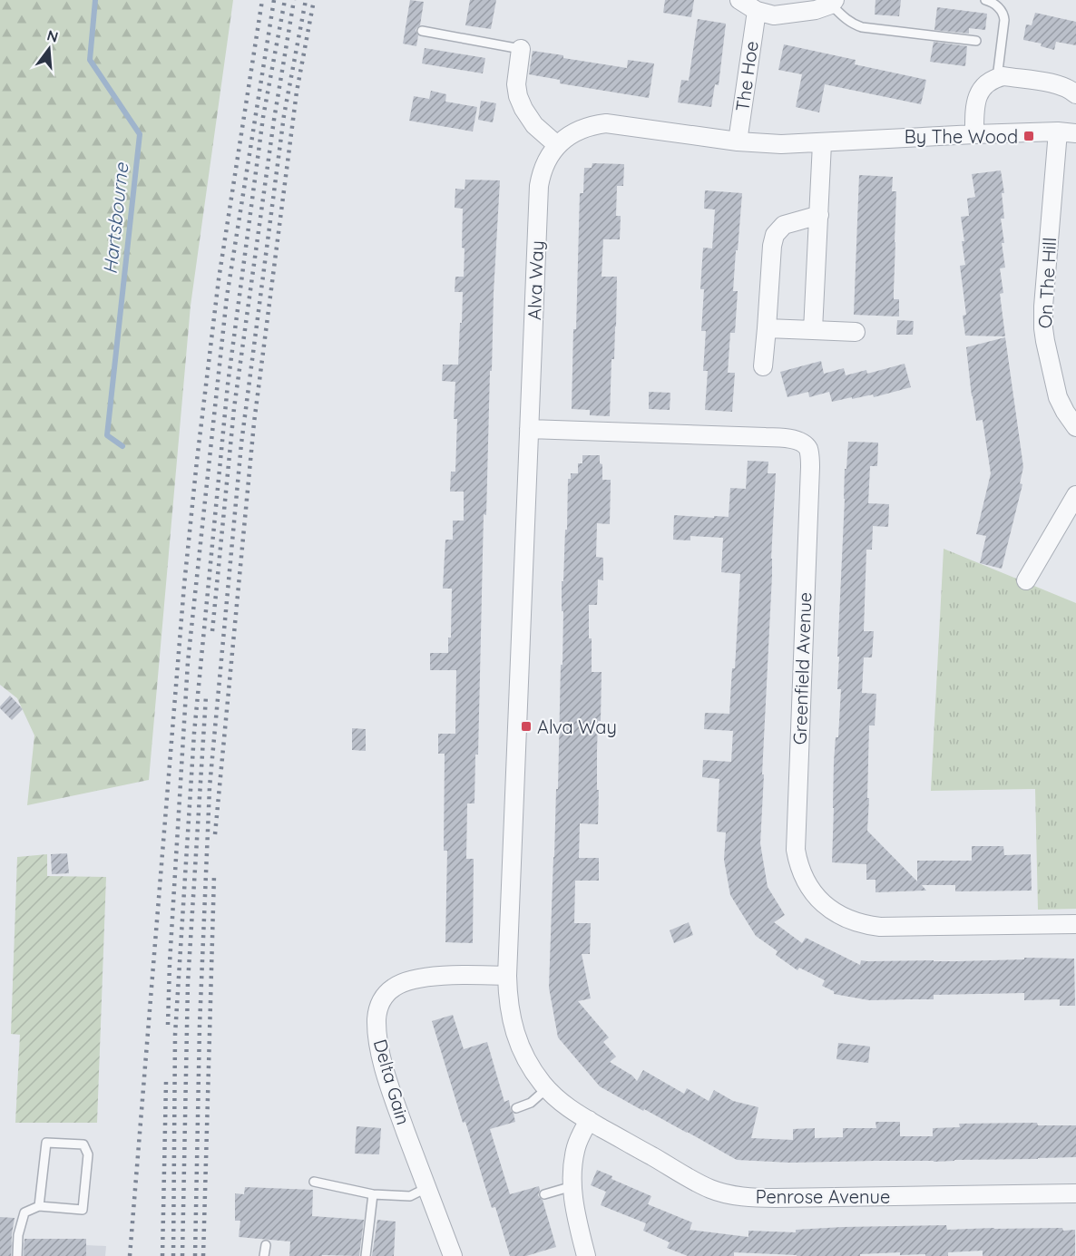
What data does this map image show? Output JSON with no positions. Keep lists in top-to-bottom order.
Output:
{
  "streets": {
    "street": [
      "The Hoe",
      "Alva Way",
      "On The Hill",
      "Greenfield Avenue",
      "Delta Gain",
      "Penrose Avenue"
    ]
  },
  "crossings": [
    ["Alva Way", "Greenfield Avenue"],
    ["Alva Way", "Delta Gain"],
    ["Alva Way", "Penrose Avenue"],
    ["Delta Gain", "Penrose Avenue"]
  ],
  "water": ["Hartsbourne"],
  "places": {
    "transit": ["By The Wood", "Alva Way"]
  },
  "north": "top"
}
